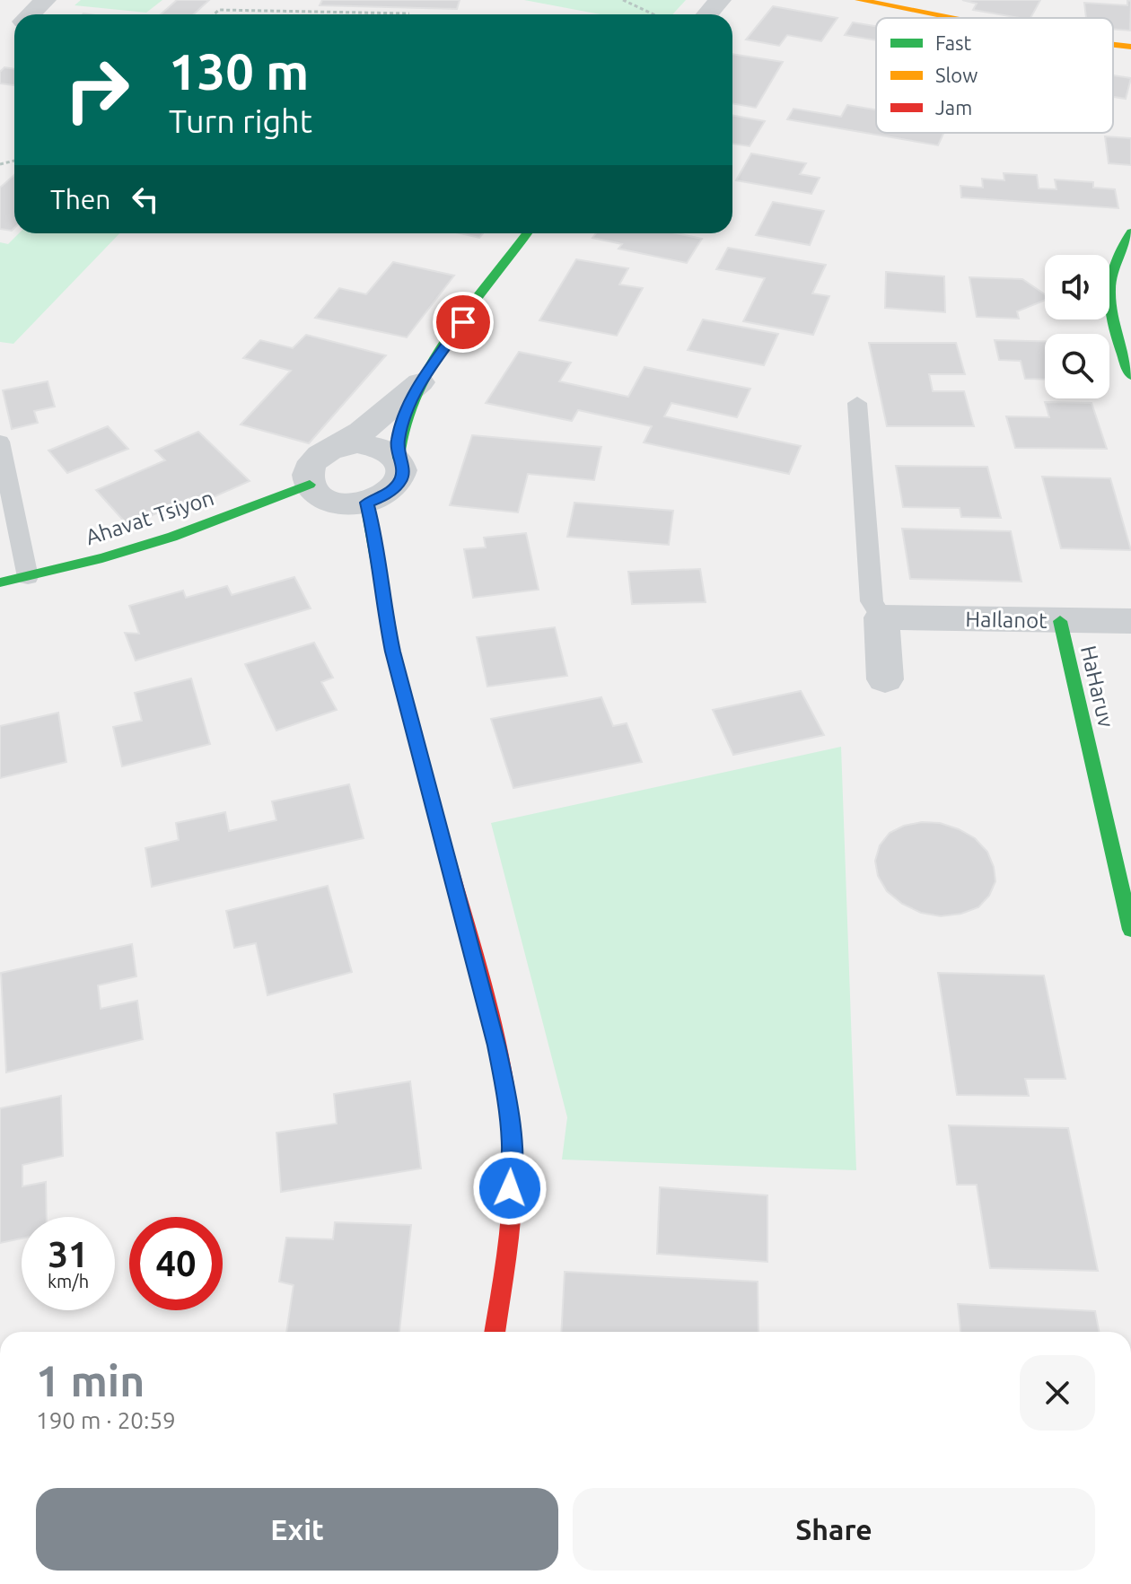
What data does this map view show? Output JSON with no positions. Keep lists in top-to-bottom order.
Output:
{
  "streets": {
    "street": ["Ahavat Tsiyon", "HaIlanot", "HaHaruv"]
  },
  "crossings": [
    ["HaIlanot", "HaHaruv"]
  ],
  "legend": ["Fast", "Slow", "Jam"],
  "page": {
    "turn": ["130 m", "Turn right"],
    "then": "Then",
    "speed": "31 km/h",
    "limit": "40",
    "heading": ["1 min", "190 m · 20:59"],
    "buttons": ["Exit", "Share"]
  }
}
